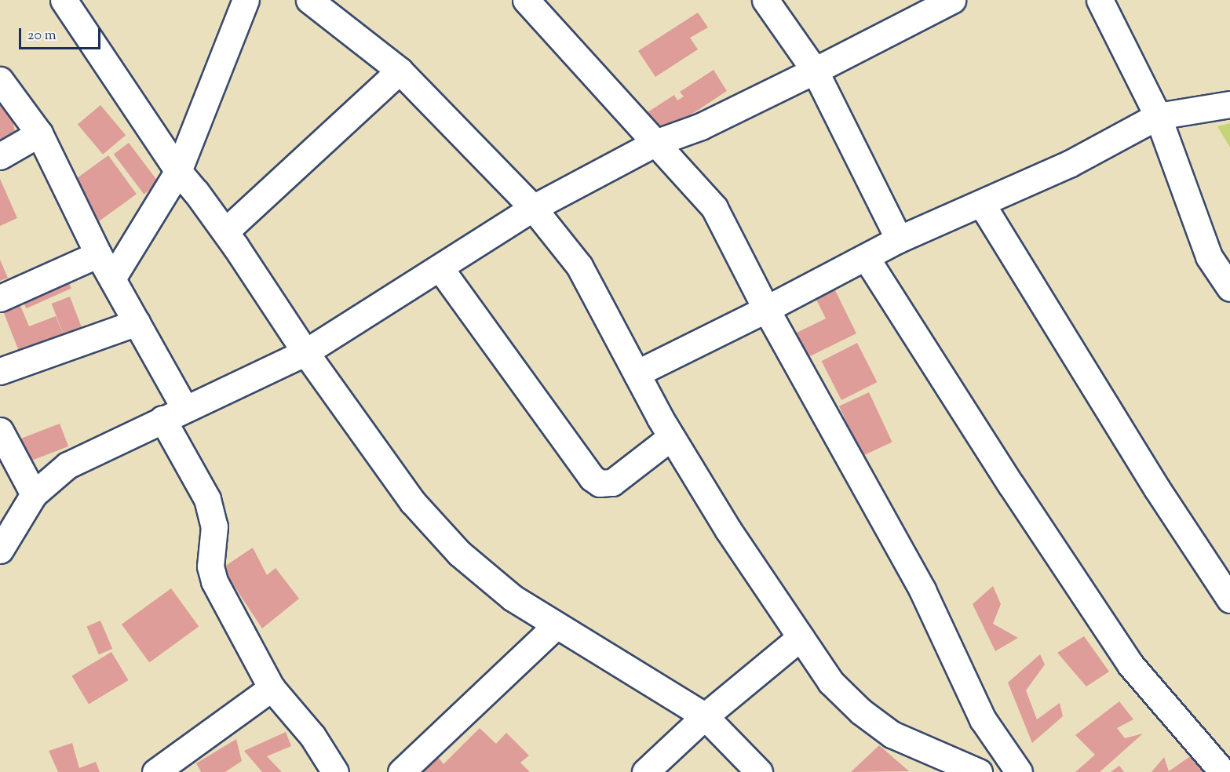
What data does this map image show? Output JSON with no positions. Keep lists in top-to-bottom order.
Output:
{
  "scale_bar": "20 m"
}
